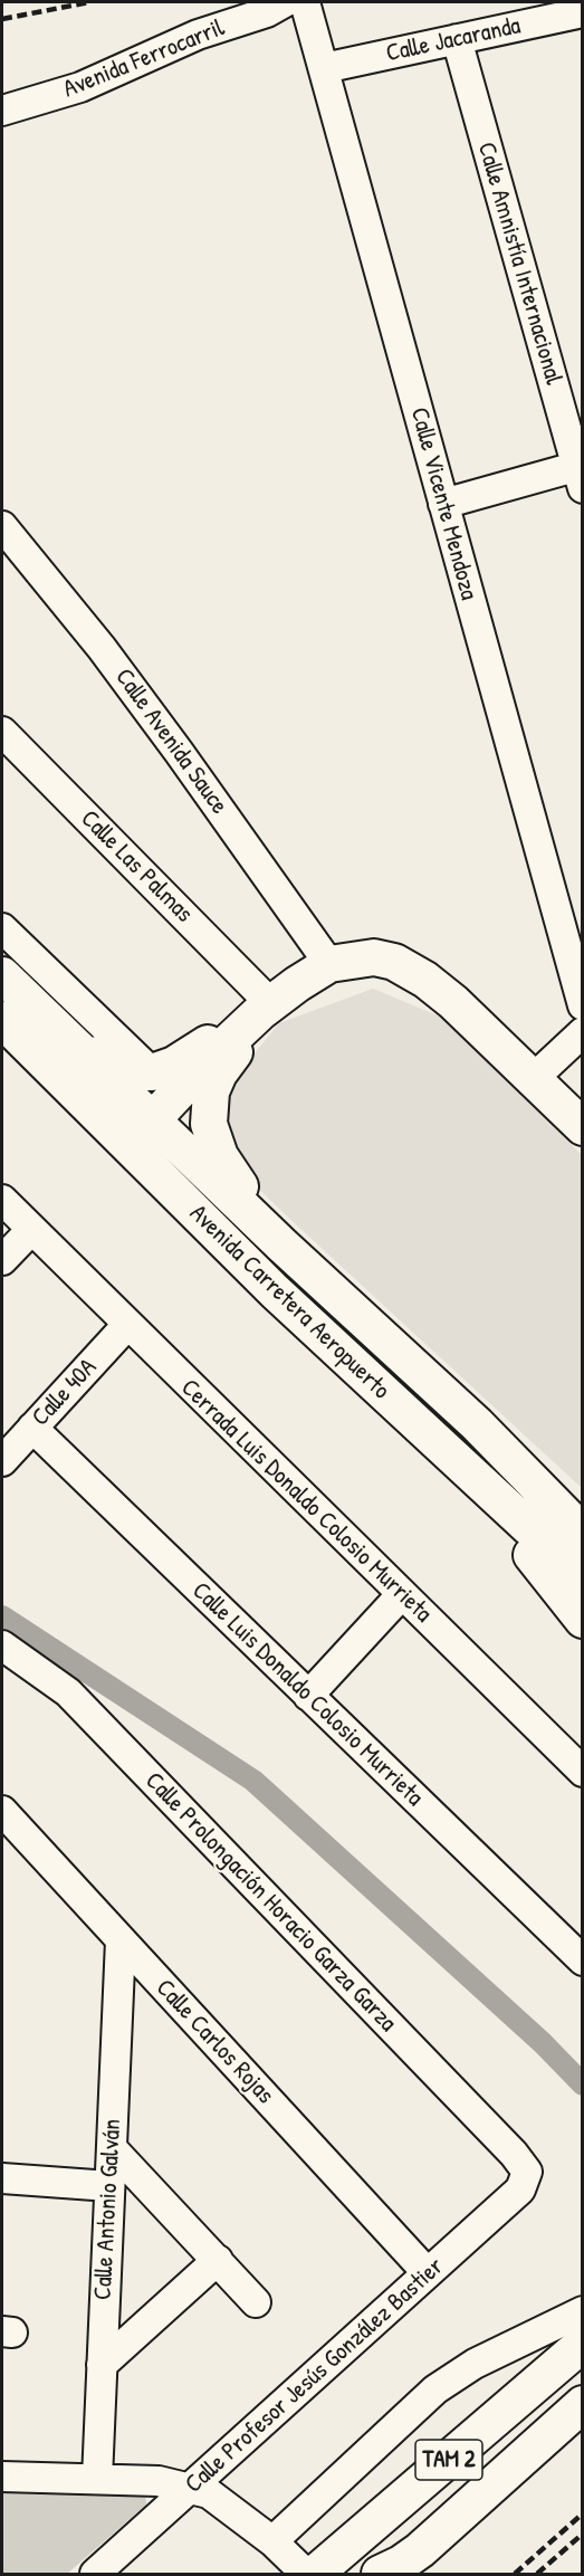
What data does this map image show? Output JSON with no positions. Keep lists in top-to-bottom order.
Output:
{
  "streets": {
    "main road": ["Avenida Carretera Aeropuerto", "TAM 2"],
    "street": [
      "Calle Jacaranda",
      "Avenida Ferrocarril",
      "Calle Amnistía Internacional",
      "Calle Vicente Mendoza",
      "Calle Avenida Sauce",
      "Calle Las Palmas",
      "Calle 40A",
      "Cerrada Luis Donaldo Colosio Murrieta",
      "Calle Luis Donaldo Colosio Murrieta",
      "Calle Prolongación Horacio Garza Garza",
      "Calle Carlos Rojas",
      "Calle Antonio Galván",
      "Calle Profesor Jesús González Bastier"
    ]
  },
  "crossings": [
    ["Calle Jacaranda", "Calle Amnistía Internacional"],
    ["Calle Jacaranda", "Calle Vicente Mendoza"],
    ["Calle 40A", "Cerrada Luis Donaldo Colosio Murrieta"],
    ["Calle 40A", "Calle Luis Donaldo Colosio Murrieta"],
    ["Calle Prolongación Horacio Garza Garza", "Calle Profesor Jesús González Bastier"],
    ["Calle Carlos Rojas", "Calle Antonio Galván"],
    ["Calle Carlos Rojas", "Calle Profesor Jesús González Bastier"]
  ]
}
